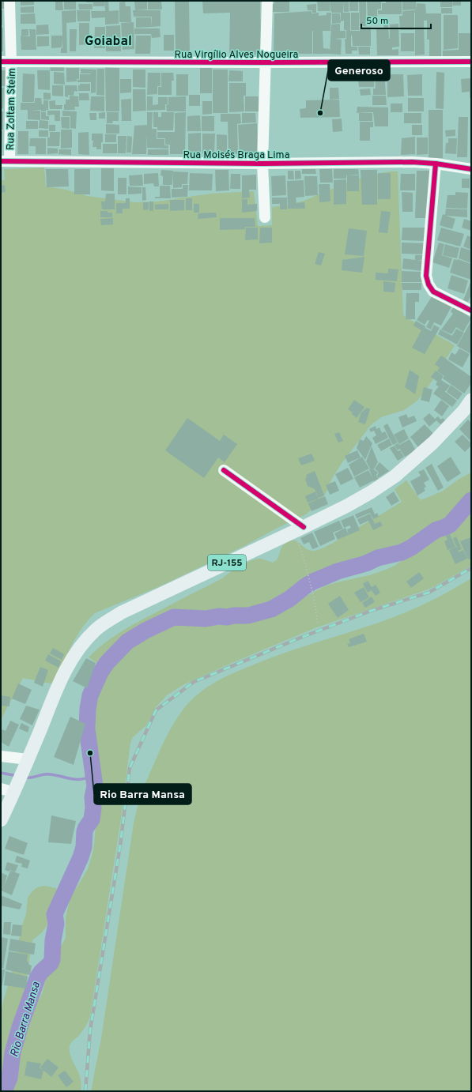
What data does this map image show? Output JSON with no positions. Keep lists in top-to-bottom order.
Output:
{
  "streets": {
    "main road": ["RJ-155"],
    "street": ["Rua Virgílio Alves Nogueira", "Rua Zoltam Steim", "Rua Moisés Braga Lima"]
  },
  "crossings": [
    ["Rua Virgílio Alves Nogueira", "Rua Zoltam Steim"],
    ["Rua Zoltam Steim", "Rua Moisés Braga Lima"]
  ],
  "districts": ["Goiabal"],
  "water": ["Rio Barra Mansa"],
  "places": ["Generoso", "Rio Barra Mansa"],
  "scale_bar": "50 m"
}
